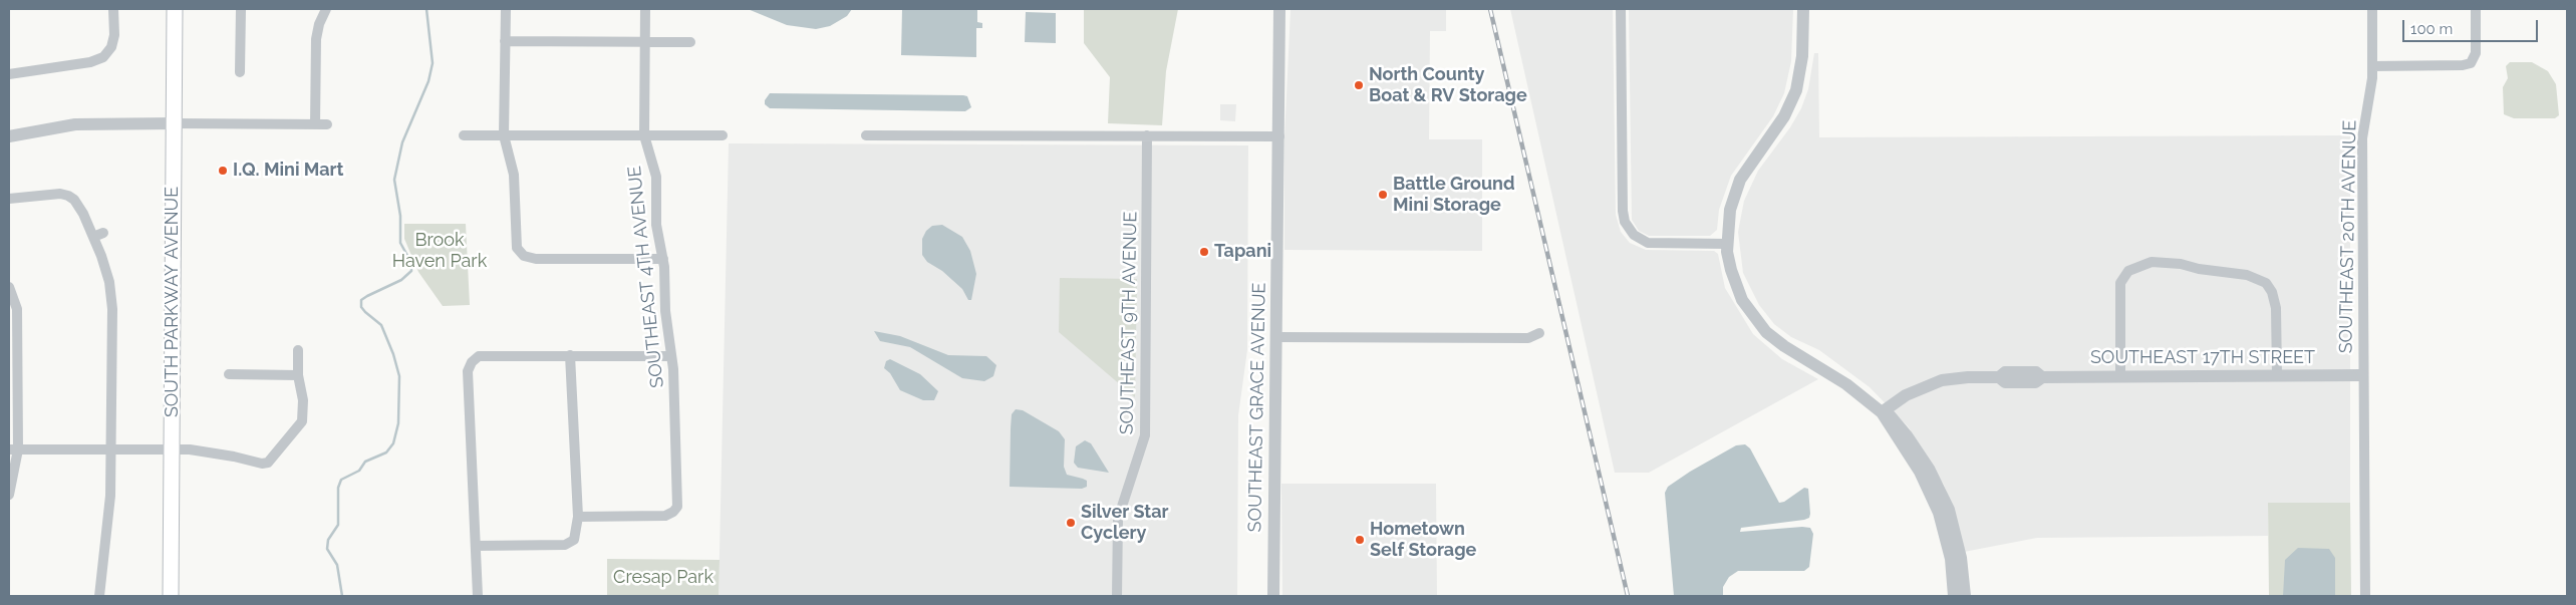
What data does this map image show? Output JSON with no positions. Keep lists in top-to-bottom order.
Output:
{
  "streets": {
    "main road": ["SOUTH PARKWAY AVENUE"],
    "street": [
      "SOUTHEAST 20TH AVENUE",
      "SOUTHEAST 4TH AVENUE",
      "SOUTHEAST 9TH AVENUE",
      "SOUTHEAST 17TH STREET",
      "SOUTHEAST GRACE AVENUE"
    ]
  },
  "crossings": [
    ["SOUTHEAST 20TH AVENUE", "SOUTHEAST 17TH STREET"]
  ],
  "parks": ["Brook Haven Park", "Cresap Park"],
  "places": [
    "North County Boat & RV Storage",
    "I.Q. Mini Mart",
    "Battle Ground Mini Storage",
    "Tapani",
    "Silver Star Cyclery",
    "Hometown Self Storage"
  ],
  "scale_bar": "100 m"
}
